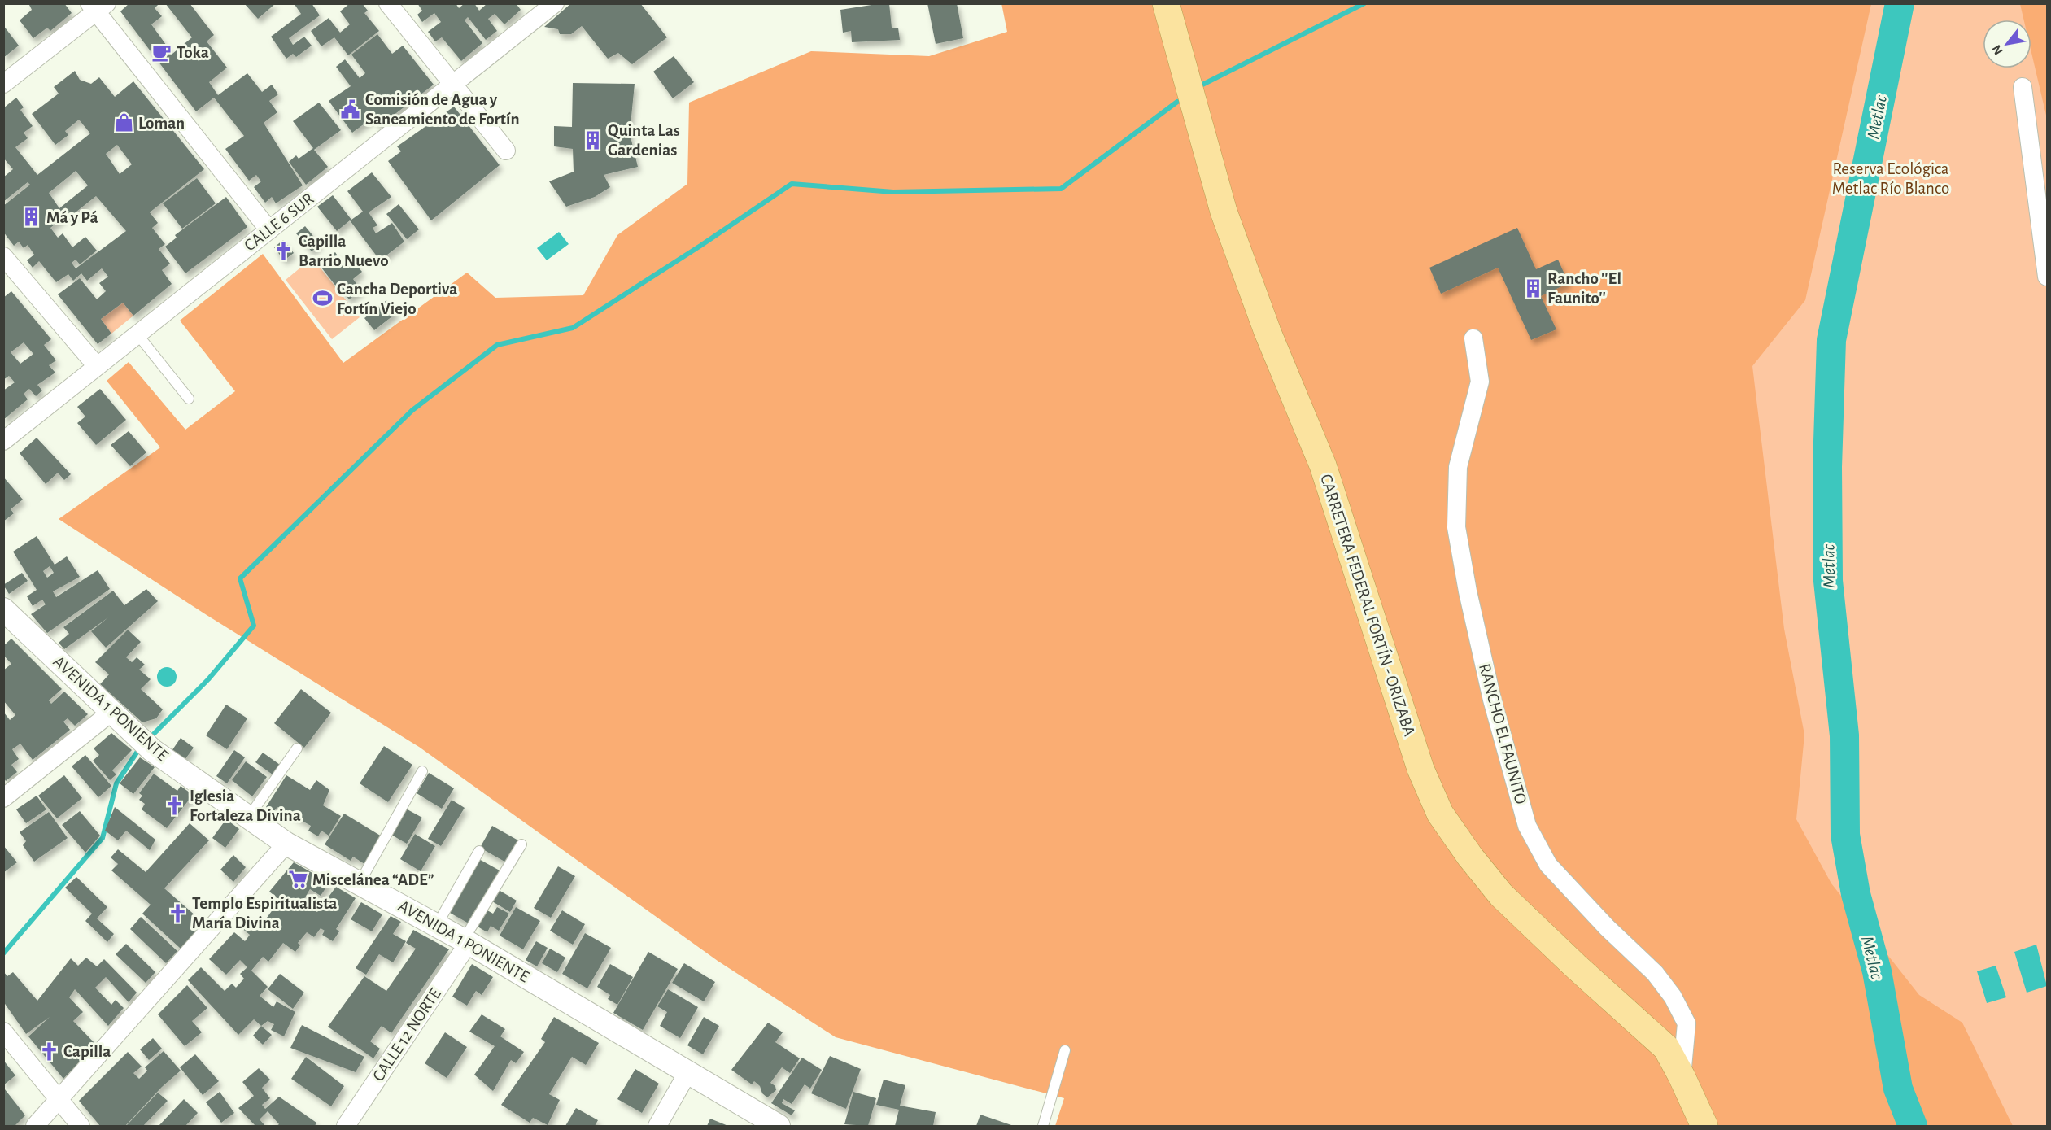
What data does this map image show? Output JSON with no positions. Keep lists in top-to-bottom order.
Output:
{
  "streets": {
    "main road": ["CARRETERA FEDERAL FORTÍN - ORIZABA"],
    "street": [
      "CALLE 6 SUR",
      "AVENIDA 1 PONIENTE",
      "RANCHO EL FAUNITO",
      "CALLE 12 NORTE"
    ]
  },
  "crossings": [
    ["CARRETERA FEDERAL FORTÍN - ORIZABA", "RANCHO EL FAUNITO"],
    ["AVENIDA 1 PONIENTE", "CALLE 12 NORTE"]
  ],
  "water": ["Metlac"],
  "parks": ["Reserva Ecológica Metlac Río Blanco"],
  "places": {
    "cafe": ["Toka"],
    "public building": ["Comisión de Agua y Saneamiento de Fortín"],
    "shop": ["Loman"],
    "building": ["Quinta Las Gardenias", "Má y Pá", "Rancho ''El Faunito''"],
    "church": [
      "Capilla Barrio Nuevo",
      "Iglesia Fortaleza Divina",
      "Templo Espiritualista María Divina",
      "Capilla"
    ],
    "sports": ["Cancha Deportiva Fortín Viejo"],
    "supermarket": ["Miscelánea “ADE”"]
  },
  "north": "bottom left"
}
